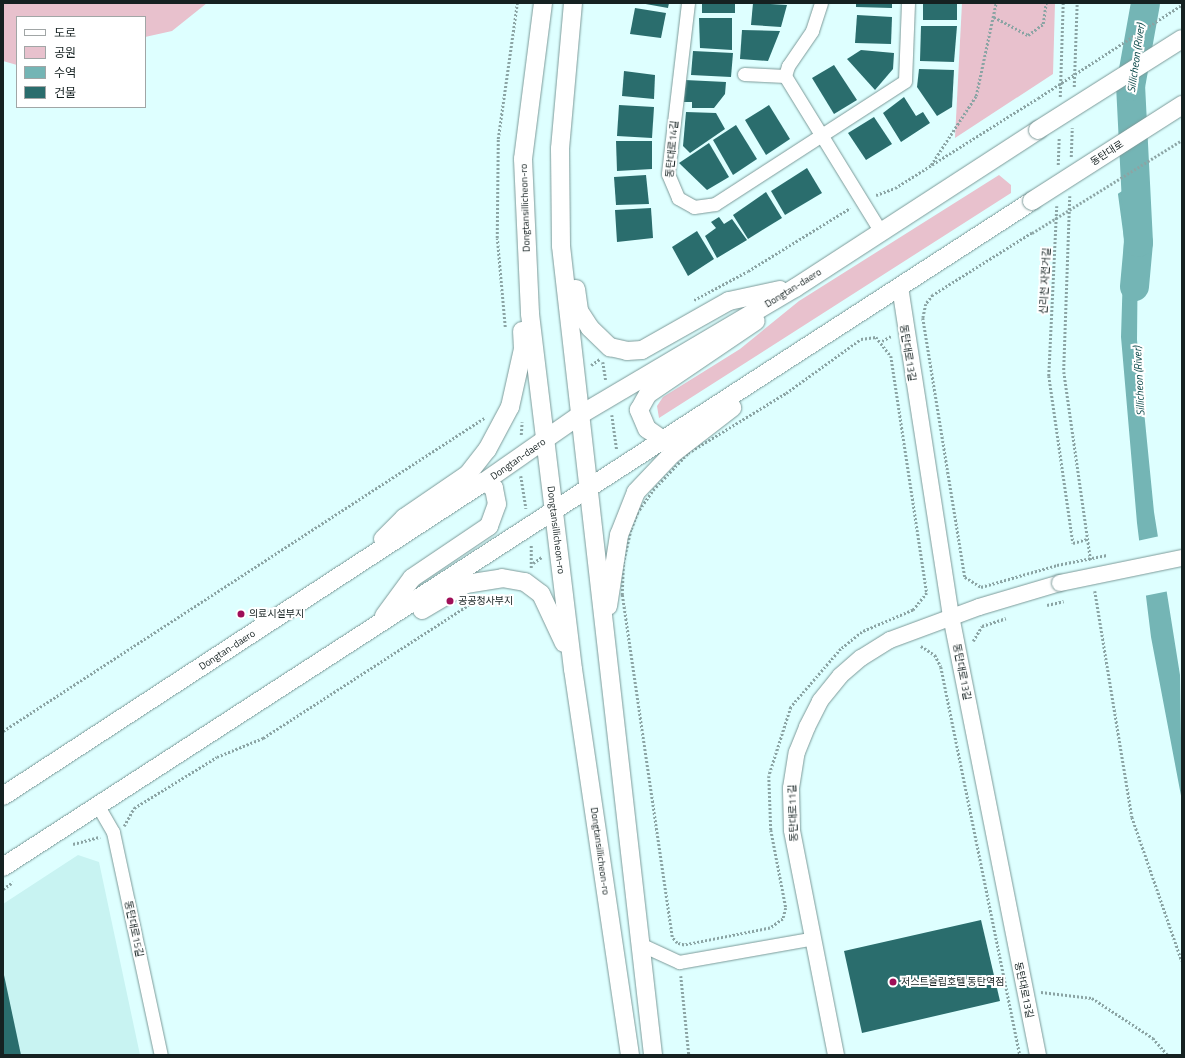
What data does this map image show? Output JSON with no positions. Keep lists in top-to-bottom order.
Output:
{
  "streets": {
    "main road": ["동탄대로", "Dongtansillicheon-ro", "Dongtan-daero"],
    "street": [
      "동탄대로14길",
      "동탄대로13길",
      "동탄대로11길",
      "동탄대로15길"
    ],
    "path": ["신리천 자전거길"]
  },
  "crossings": [
    ["동탄대로", "동탄대로13길"],
    ["Dongtansillicheon-ro", "Dongtan-daero"],
    ["동탄대로13길", "동탄대로11길"]
  ],
  "water": ["Sillicheon (River)"],
  "places": ["공공청사부지", "의료시설부지", "저스트슬립호텔 동탄역점"],
  "legend": [
    "도로",
    "공원",
    "수역",
    "건물"
  ]
}
